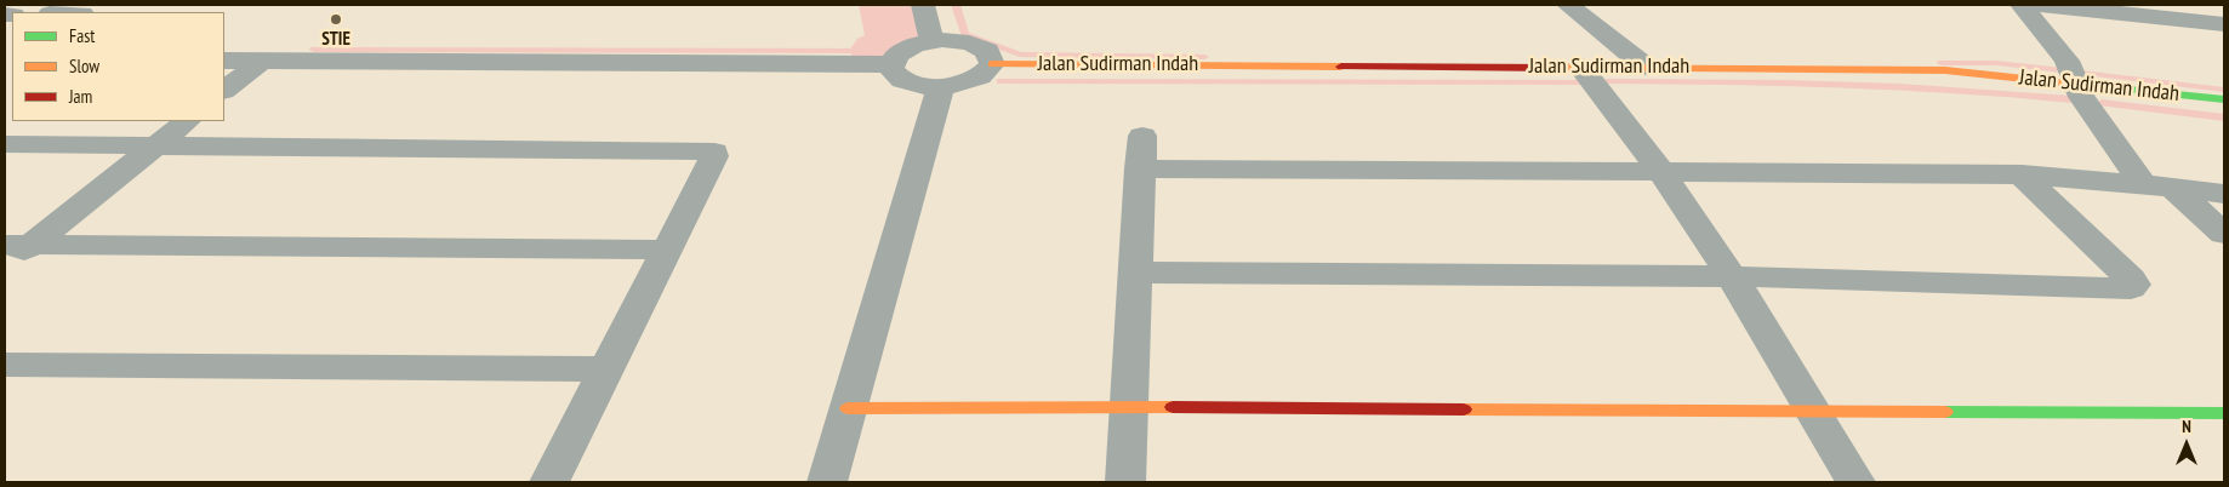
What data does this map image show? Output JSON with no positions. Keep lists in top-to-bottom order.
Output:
{
  "streets": {
    "street": ["Jalan Sudirman Indah"]
  },
  "places": ["STIE"],
  "legend": ["Fast", "Slow", "Jam"],
  "north": "top"
}
